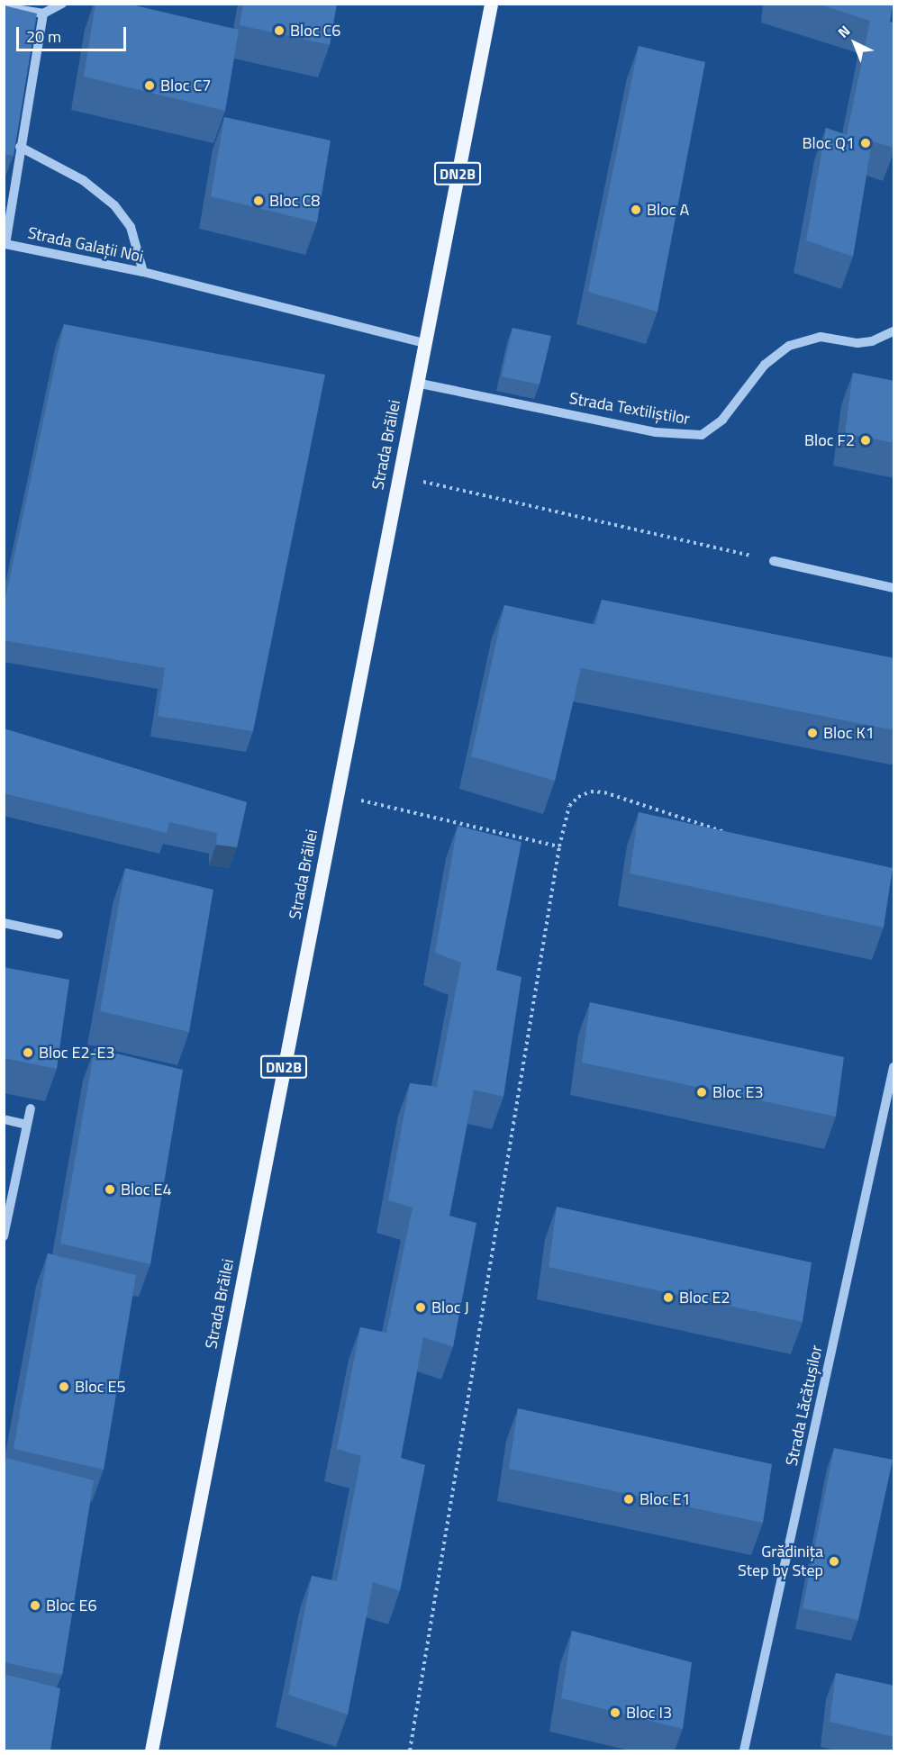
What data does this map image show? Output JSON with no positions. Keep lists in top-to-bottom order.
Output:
{
  "streets": {
    "main road": ["DN2B", "Strada Brăilei"],
    "street": ["Strada Galații Noi", "Strada Textiliștilor", "Strada Lăcătușilor"]
  },
  "crossings": [
    ["Strada Galații Noi", "Strada Brăilei"],
    ["Strada Textiliștilor", "Strada Brăilei"]
  ],
  "places": [
    "Bloc C6",
    "Bloc C7",
    "Bloc Q1",
    "Bloc C8",
    "Bloc A",
    "Bloc F2",
    "Bloc K1",
    "Bloc E2-E3",
    "Bloc E3",
    "Bloc E4",
    "Bloc E2",
    "Bloc J",
    "Bloc E5",
    "Bloc E1",
    "Grădinița Step by Step",
    "Bloc E6",
    "Bloc I3"
  ],
  "scale_bar": "20 m",
  "north": "top left"
}
